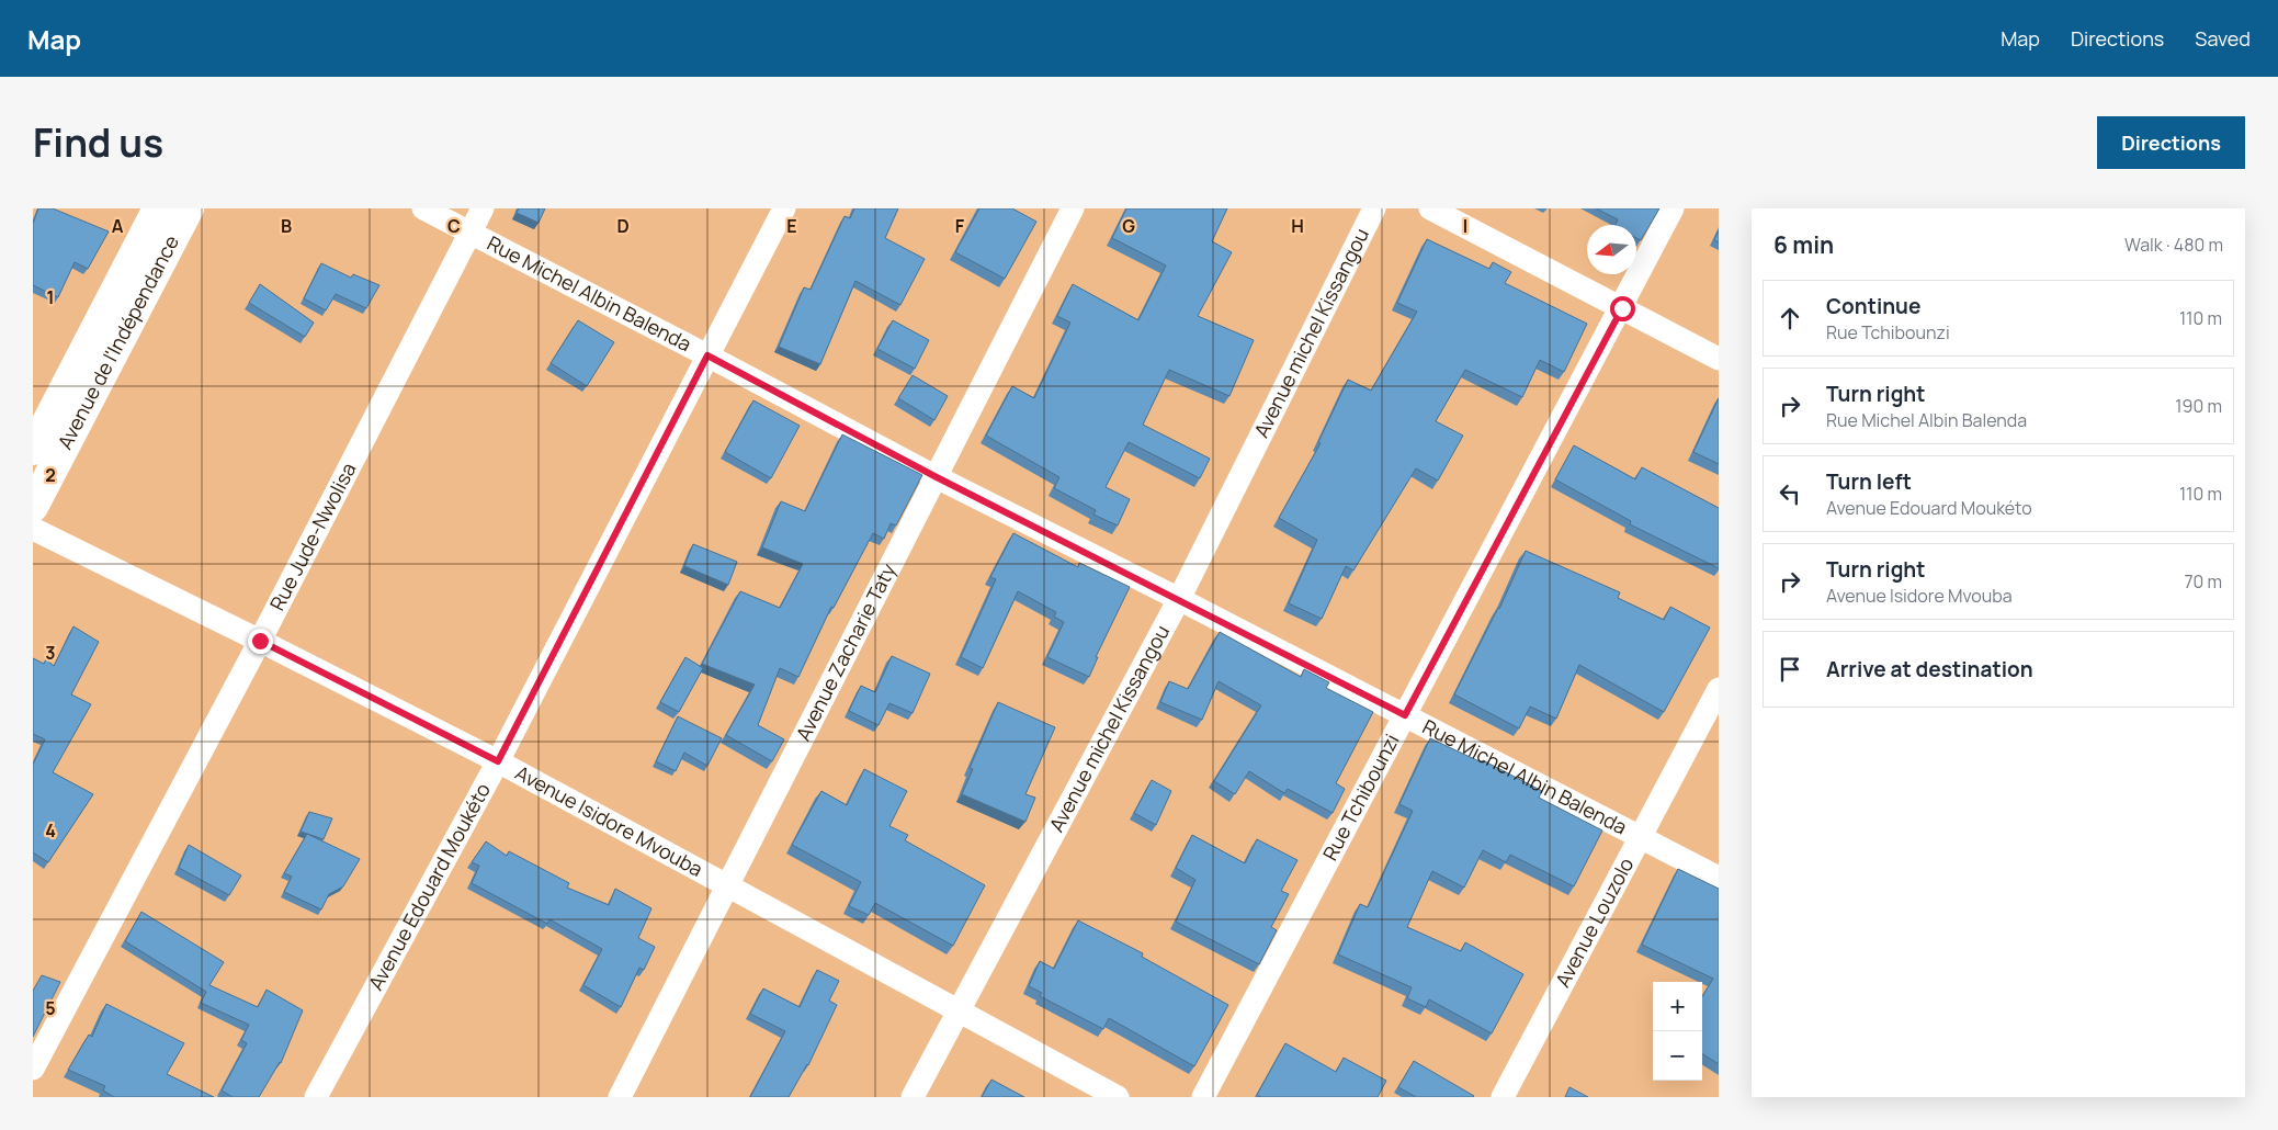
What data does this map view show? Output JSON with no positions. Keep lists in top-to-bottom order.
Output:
{
  "streets": {
    "street": [
      "Rue Michel Albin Balenda",
      "Avenue michel Kissangou",
      "Avenue de l'Indépendance",
      "Rue Jude-Nwolisa",
      "Avenue Zacharie Taty",
      "Rue Tchibounzi",
      "Avenue Isidore Mvouba",
      "Avenue Edouard Moukéto",
      "Avenue Louzolo"
    ]
  },
  "crossings": [
    ["Rue Michel Albin Balenda", "Avenue michel Kissangou"],
    ["Rue Michel Albin Balenda", "Rue Jude-Nwolisa"],
    ["Rue Michel Albin Balenda", "Avenue Zacharie Taty"],
    ["Rue Michel Albin Balenda", "Rue Tchibounzi"],
    ["Rue Michel Albin Balenda", "Avenue Edouard Moukéto"],
    ["Rue Michel Albin Balenda", "Avenue Louzolo"],
    ["Avenue michel Kissangou", "Avenue Isidore Mvouba"],
    ["Rue Jude-Nwolisa", "Avenue Isidore Mvouba"],
    ["Avenue Zacharie Taty", "Avenue Isidore Mvouba"],
    ["Avenue Isidore Mvouba", "Avenue Edouard Moukéto"]
  ],
  "north": "left",
  "page": {
    "header": "Map",
    "nav": ["Map", "Directions", "Saved"],
    "title": "Find us",
    "buttons": "Directions",
    "heading": ["6 min", "Walk · 480 m"],
    "list": [
      ["Continue", "Rue Tchibounzi", "110 m"],
      ["Turn right", "Rue Michel Albin Balenda", "190 m"],
      ["Turn left", "Avenue Edouard Moukéto", "110 m"],
      ["Turn right", "Avenue Isidore Mvouba", "70 m"],
      "Arrive at destination"
    ],
    "map_buttons": ["+", "−"]
  },
  "grid": {
    "columns": [
      "A",
      "B",
      "C",
      "D",
      "E",
      "F",
      "G",
      "H",
      "I"
    ],
    "rows": [
      "1",
      "2",
      "3",
      "4",
      "5"
    ]
  }
}
